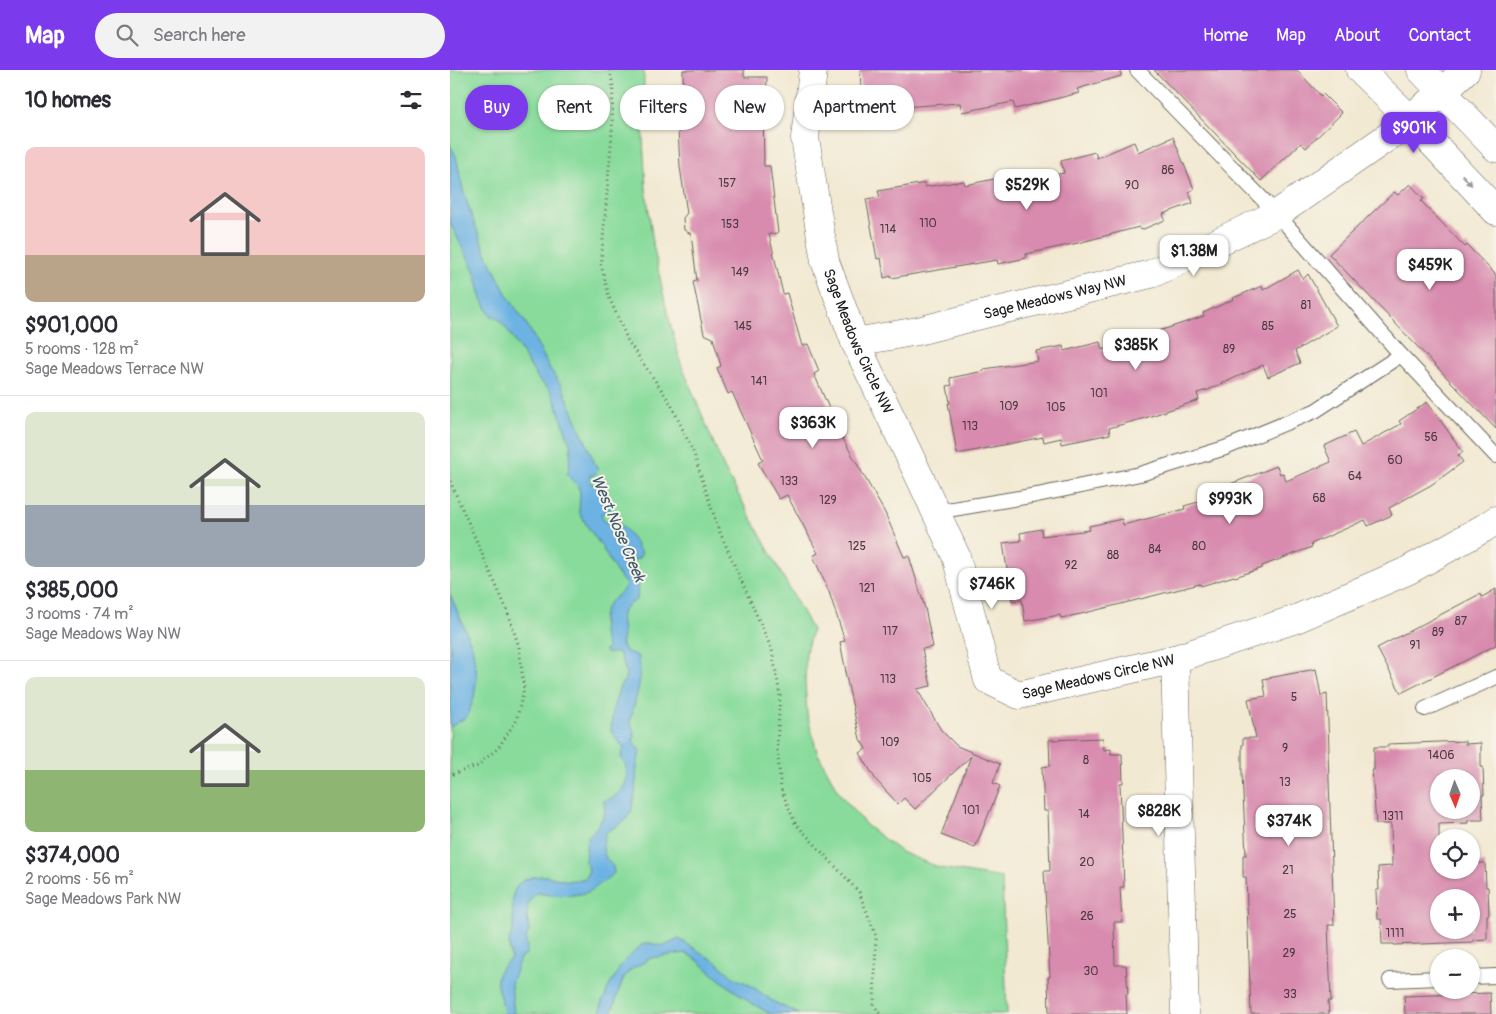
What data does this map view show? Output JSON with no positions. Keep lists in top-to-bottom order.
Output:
{
  "streets": {
    "street": ["Sage Meadows Way NW", "Sage Meadows Circle NW"]
  },
  "crossings": [
    ["Sage Meadows Way NW", "Sage Meadows Circle NW"]
  ],
  "water": ["West Nose Creek"],
  "house_numbers": [
    "86",
    "157",
    "90",
    "110",
    "153",
    "114",
    "149",
    "81",
    "145",
    "85",
    "89",
    "141",
    "101",
    "109",
    "105",
    "113",
    "56",
    "60",
    "64",
    "133",
    "68",
    "129",
    "125",
    "80",
    "84",
    "88",
    "92",
    "121",
    "87",
    "117",
    "89",
    "91",
    "113",
    "5",
    "109",
    "9",
    "1406",
    "8",
    "105",
    "13",
    "101",
    "14",
    "1311",
    "20",
    "21",
    "25",
    "26",
    "1111",
    "29",
    "30",
    "33"
  ],
  "north": "bottom",
  "page": {
    "header": "Map",
    "search": "Search here",
    "nav": [
      "Home",
      "Map",
      "About",
      "Contact"
    ],
    "heading": "10 homes",
    "chip": [
      "Buy",
      "Rent",
      "Filters",
      "New",
      "Apartment"
    ],
    "price": [
      "$901K",
      "$529K",
      "$1.38M",
      "$459K",
      "$385K",
      "$363K",
      "$993K",
      "$746K",
      "$828K",
      "$374K"
    ],
    "list": [
      {
        "name": "$901,000",
        "note": "5 rooms · 128 m² · Sage Meadows Terrace NW"
      },
      {
        "name": "$385,000",
        "note": "3 rooms · 74 m² · Sage Meadows Way NW"
      },
      {
        "name": "$374,000",
        "note": "2 rooms · 56 m² · Sage Meadows Park NW"
      }
    ],
    "map_buttons": ["+", "−"]
  }
}
